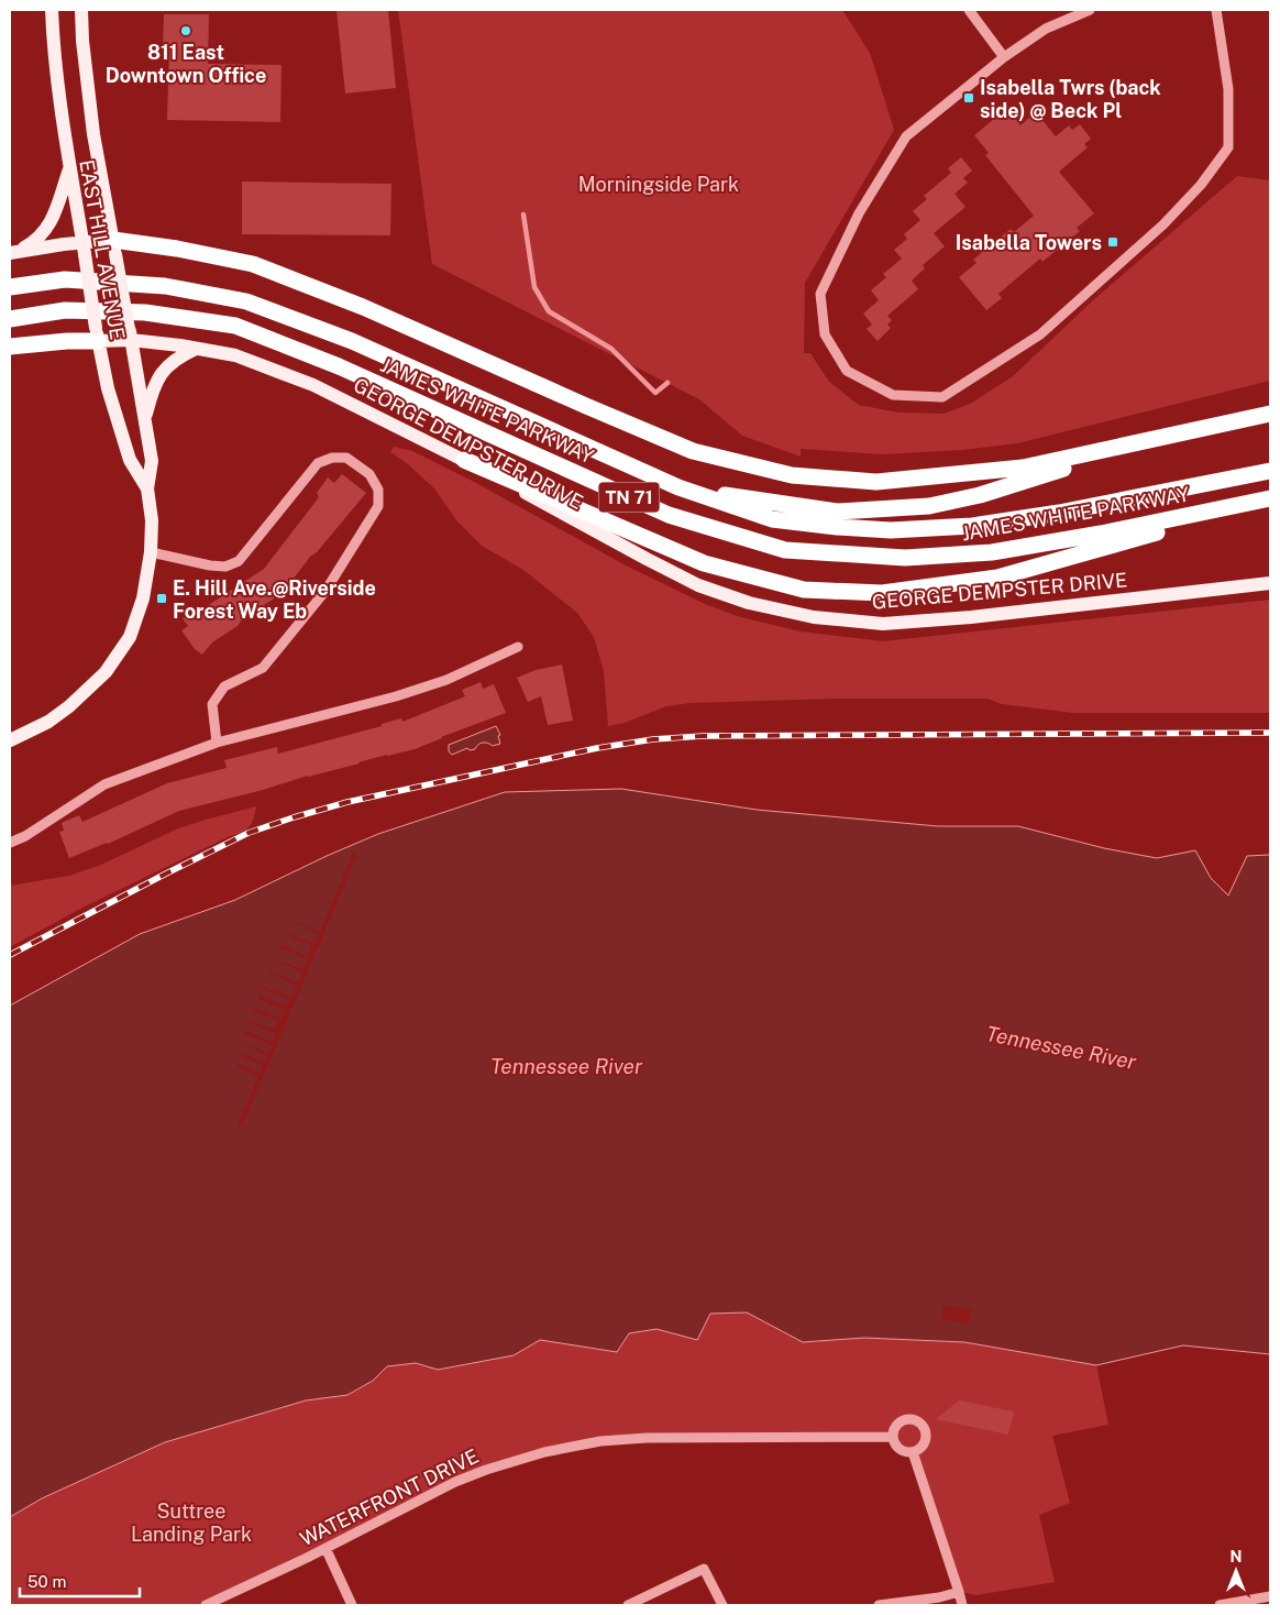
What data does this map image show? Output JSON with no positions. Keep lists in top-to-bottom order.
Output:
{
  "streets": {
    "highway": ["JAMES WHITE PARKWAY", "TN 71"],
    "main road": ["EAST HILL AVENUE", "GEORGE DEMPSTER DRIVE"],
    "street": ["WATERFRONT DRIVE"]
  },
  "crossings": [
    ["EAST HILL AVENUE", "GEORGE DEMPSTER DRIVE"]
  ],
  "water": ["Tennessee River"],
  "parks": ["Morningside Park", "Suttree Landing Park"],
  "places": {
    "other": ["811 East Downtown Office"],
    "transit": ["Isabella Twrs (back side) @ Beck Pl", "Isabella Towers", "E. Hill Ave.@Riverside Forest Way Eb"]
  },
  "scale_bar": "50 m",
  "north": "top"
}
